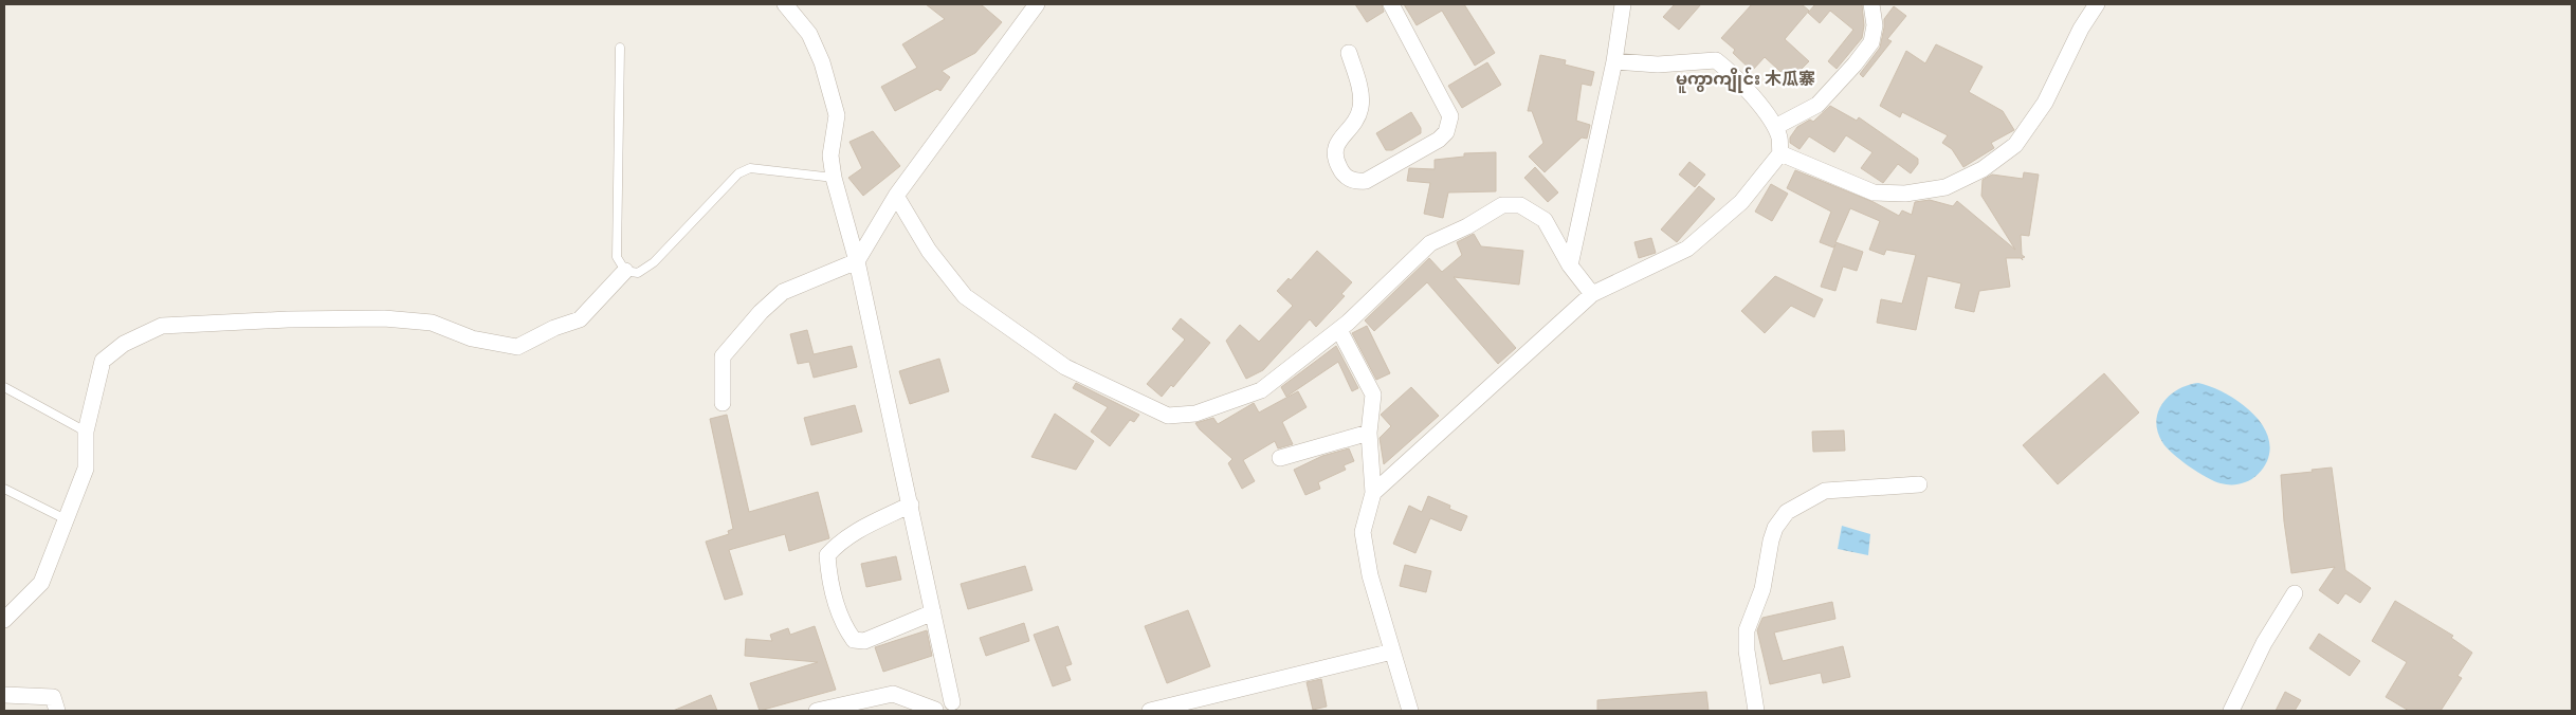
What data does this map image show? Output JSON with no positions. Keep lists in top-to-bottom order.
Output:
{
  "districts": ["မူကွာကျိုင်း 木瓜寨"]
}
